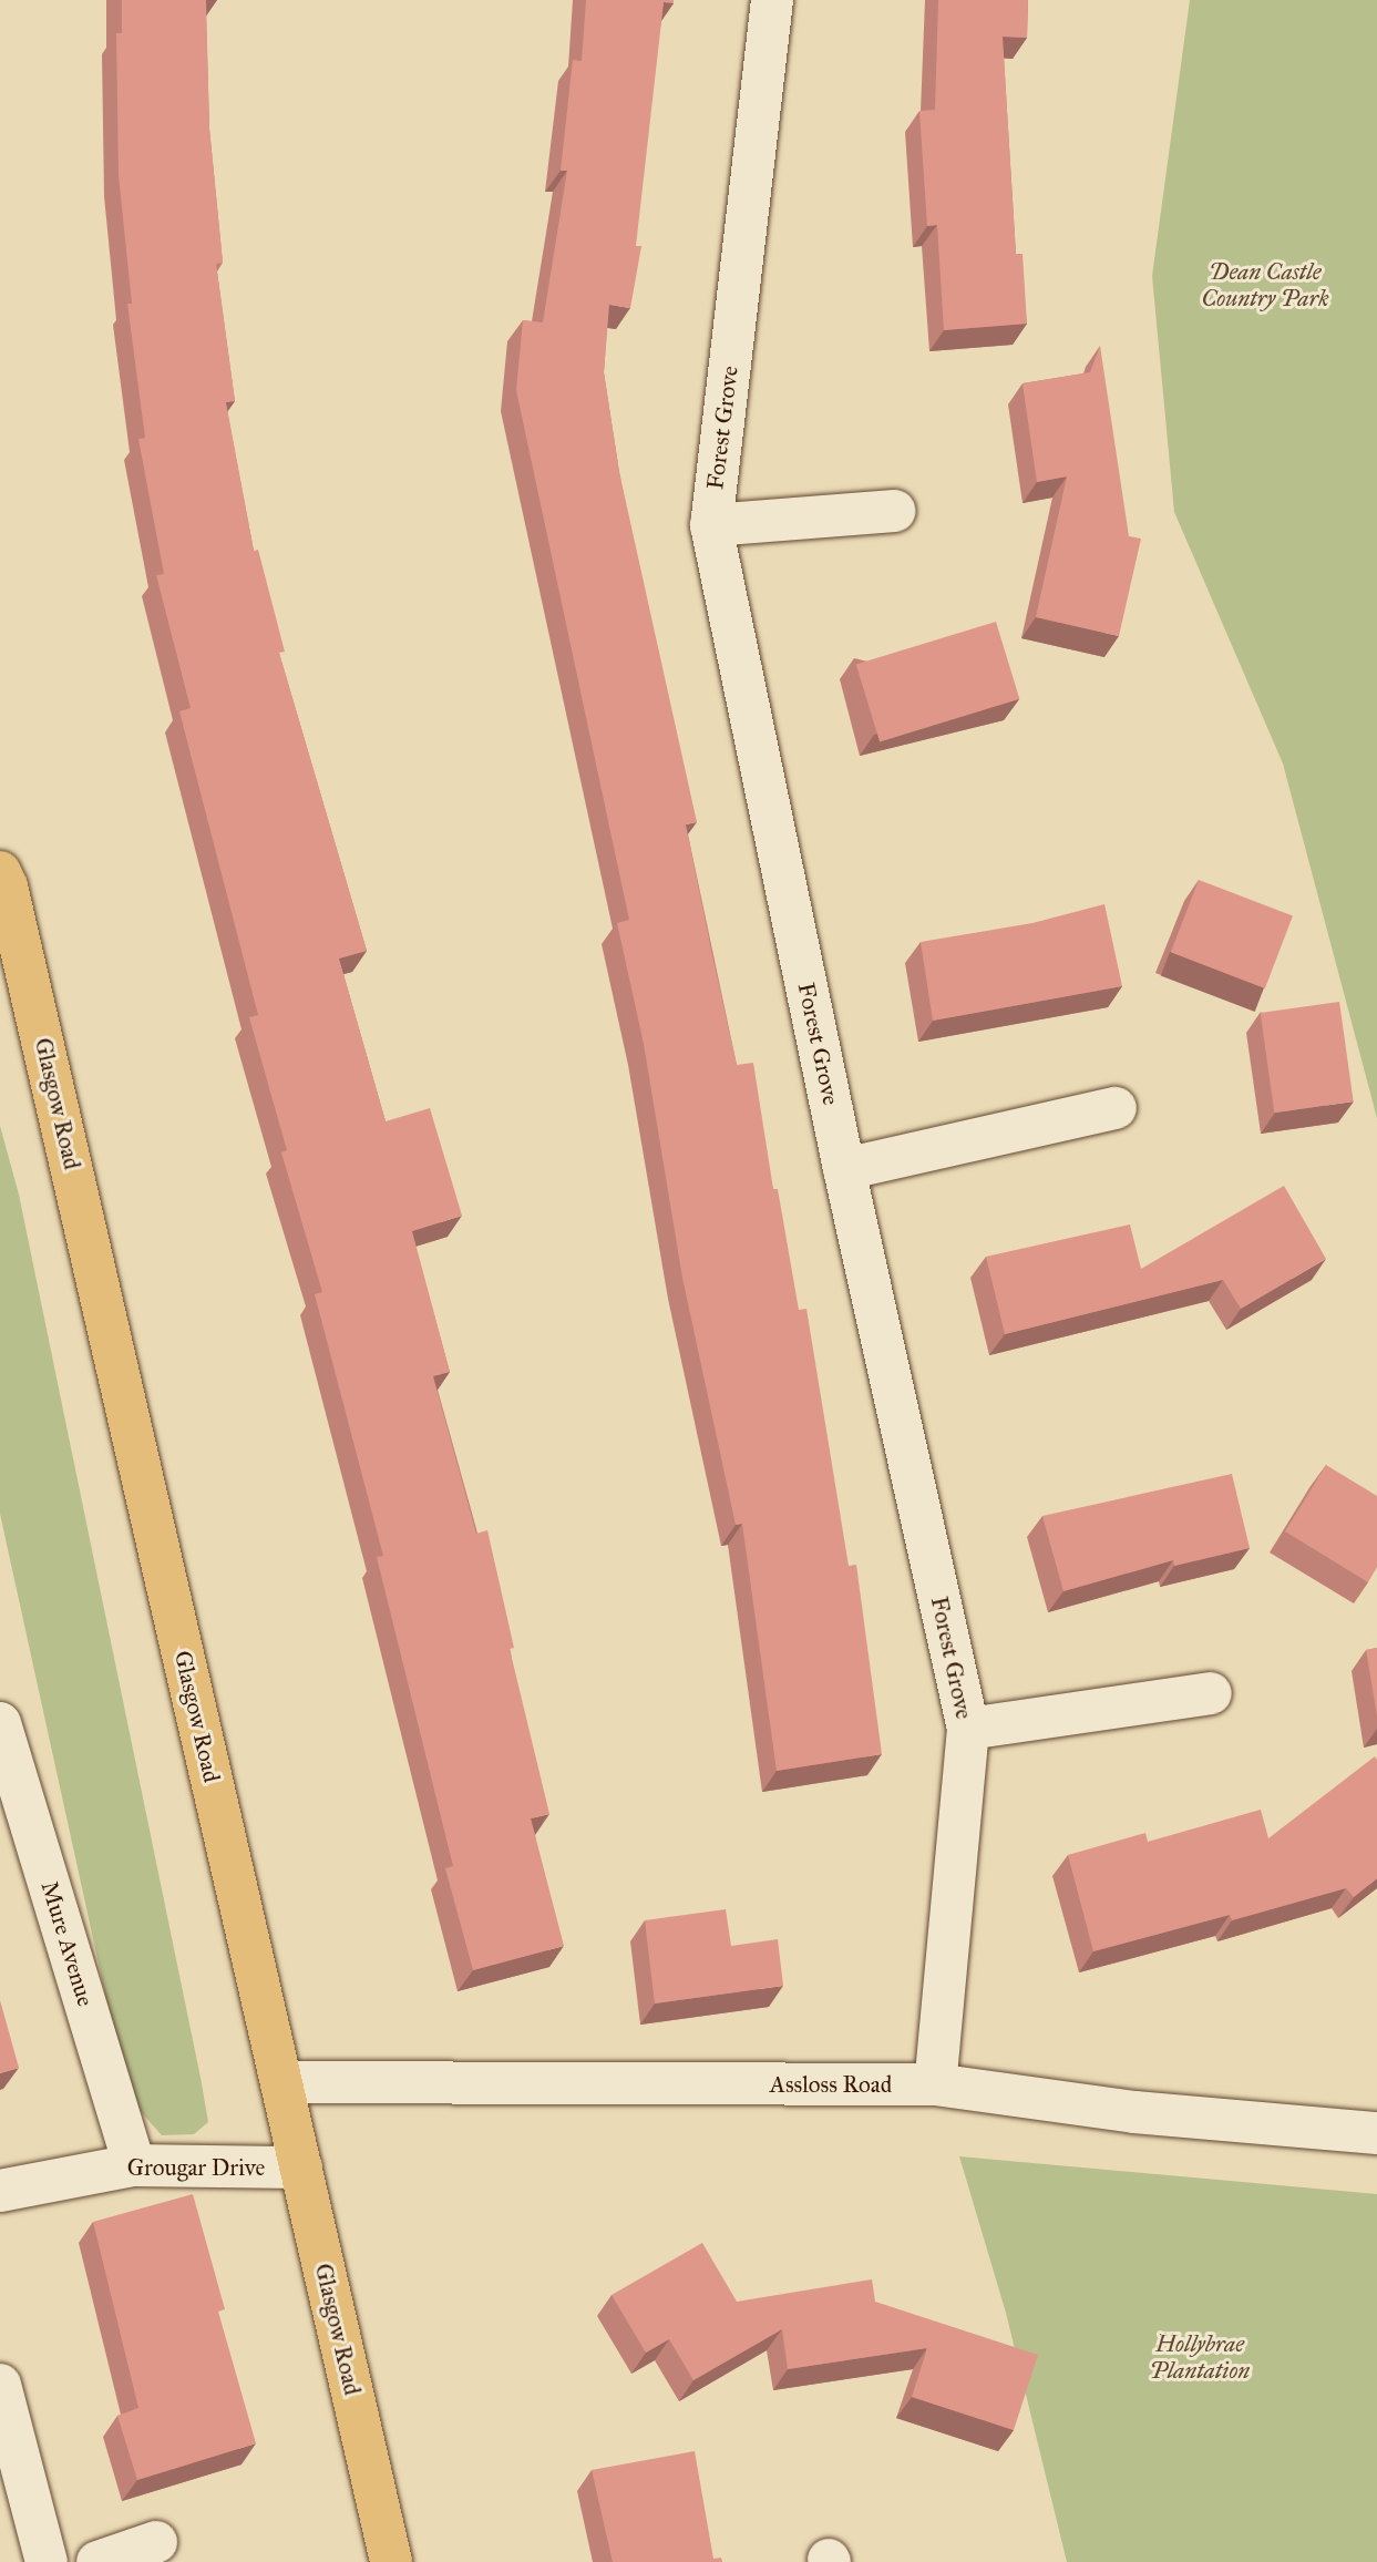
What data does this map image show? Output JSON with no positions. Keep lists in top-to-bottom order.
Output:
{
  "streets": {
    "main road": ["Glasgow Road"],
    "street": [
      "Forest Grove",
      "Mure Avenue",
      "Assloss Road",
      "Grougar Drive"
    ]
  },
  "crossings": [
    ["Forest Grove", "Assloss Road"],
    ["Glasgow Road", "Assloss Road"],
    ["Glasgow Road", "Grougar Drive"],
    ["Mure Avenue", "Grougar Drive"]
  ],
  "parks": ["Dean Castle Country Park", "Hollybrae Plantation"]
}
